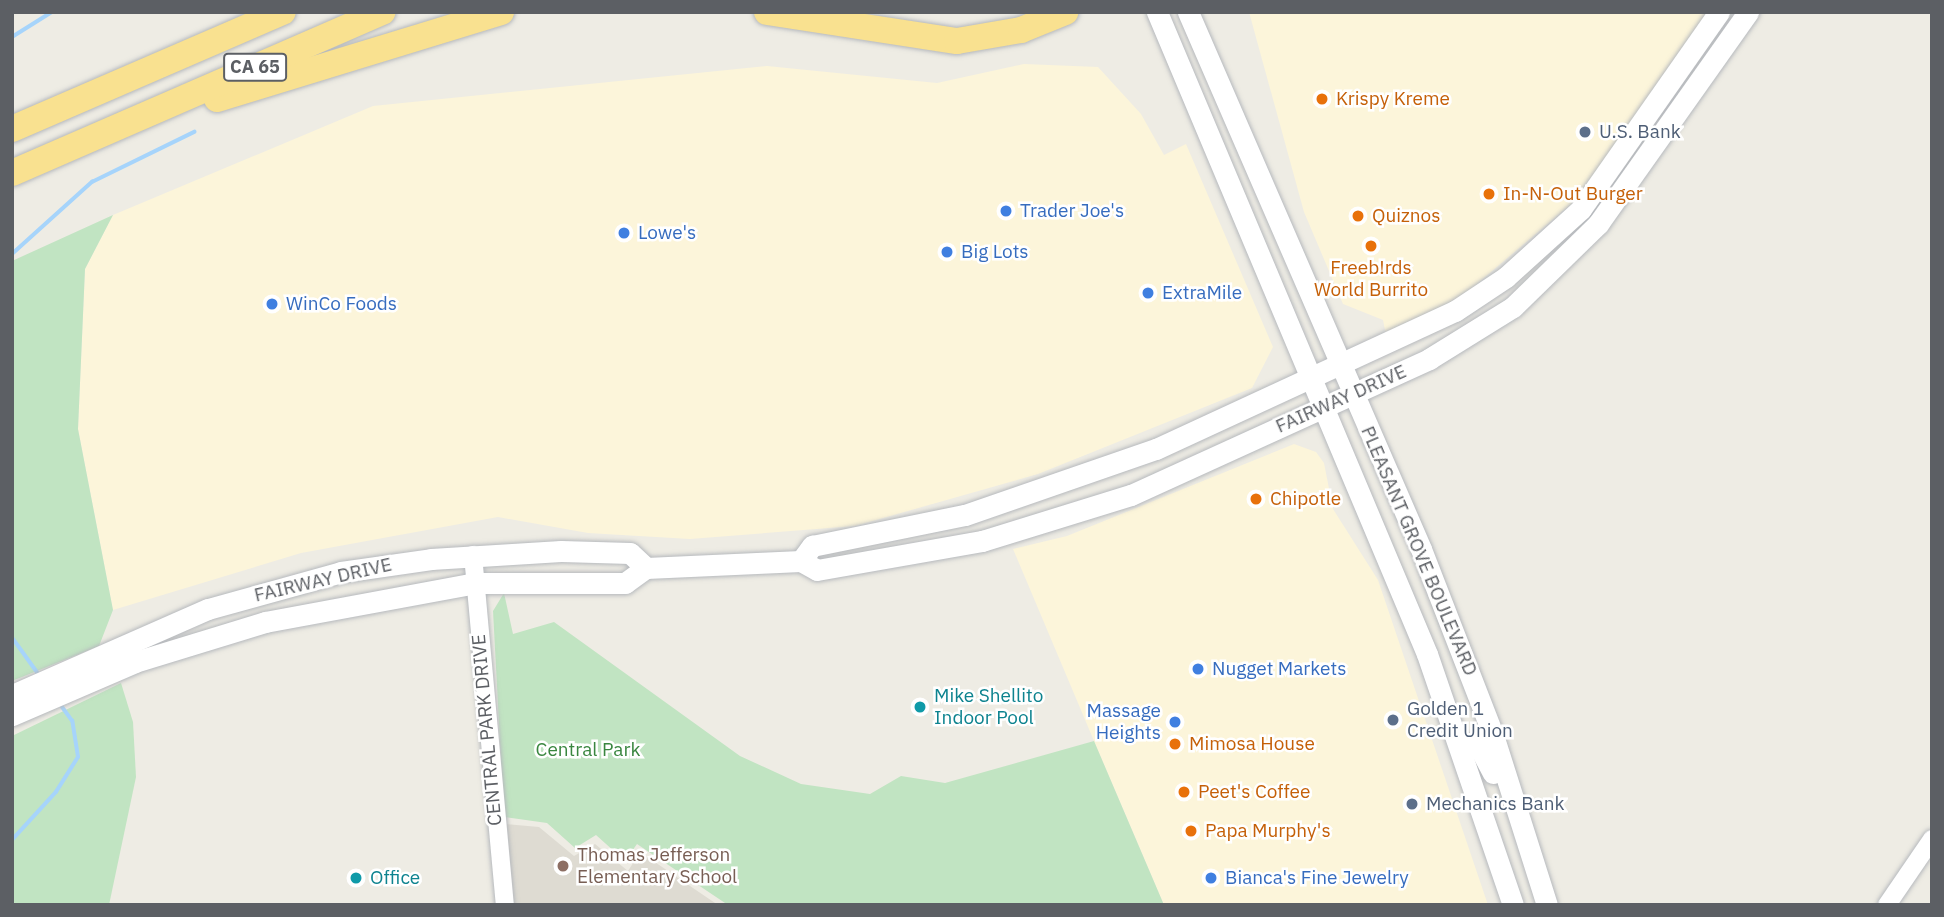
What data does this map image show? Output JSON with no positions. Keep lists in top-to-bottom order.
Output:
{
  "streets": {
    "highway": ["CA 65"],
    "main road": ["FAIRWAY DRIVE", "PLEASANT GROVE BOULEVARD"],
    "street": ["CENTRAL PARK DRIVE"]
  },
  "crossings": [
    ["FAIRWAY DRIVE", "PLEASANT GROVE BOULEVARD"],
    ["FAIRWAY DRIVE", "CENTRAL PARK DRIVE"]
  ],
  "parks": ["Central Park"],
  "places": [
    "Krispy Kreme",
    "U.S. Bank",
    "In-N-Out Burger",
    "Trader Joe's",
    "Quiznos",
    "Lowe's",
    "Freeb!rds World Burrito",
    "Big Lots",
    "ExtraMile",
    "WinCo Foods",
    "Chipotle",
    "Nugget Markets",
    "Mike Shellito Indoor Pool",
    "Golden 1 Credit Union",
    "Massage Heights",
    "Mimosa House",
    "Peet's Coffee",
    "Mechanics Bank",
    "Papa Murphy's",
    "Thomas Jefferson Elementary School",
    "Office",
    "Bianca's Fine Jewelry"
  ]
}
